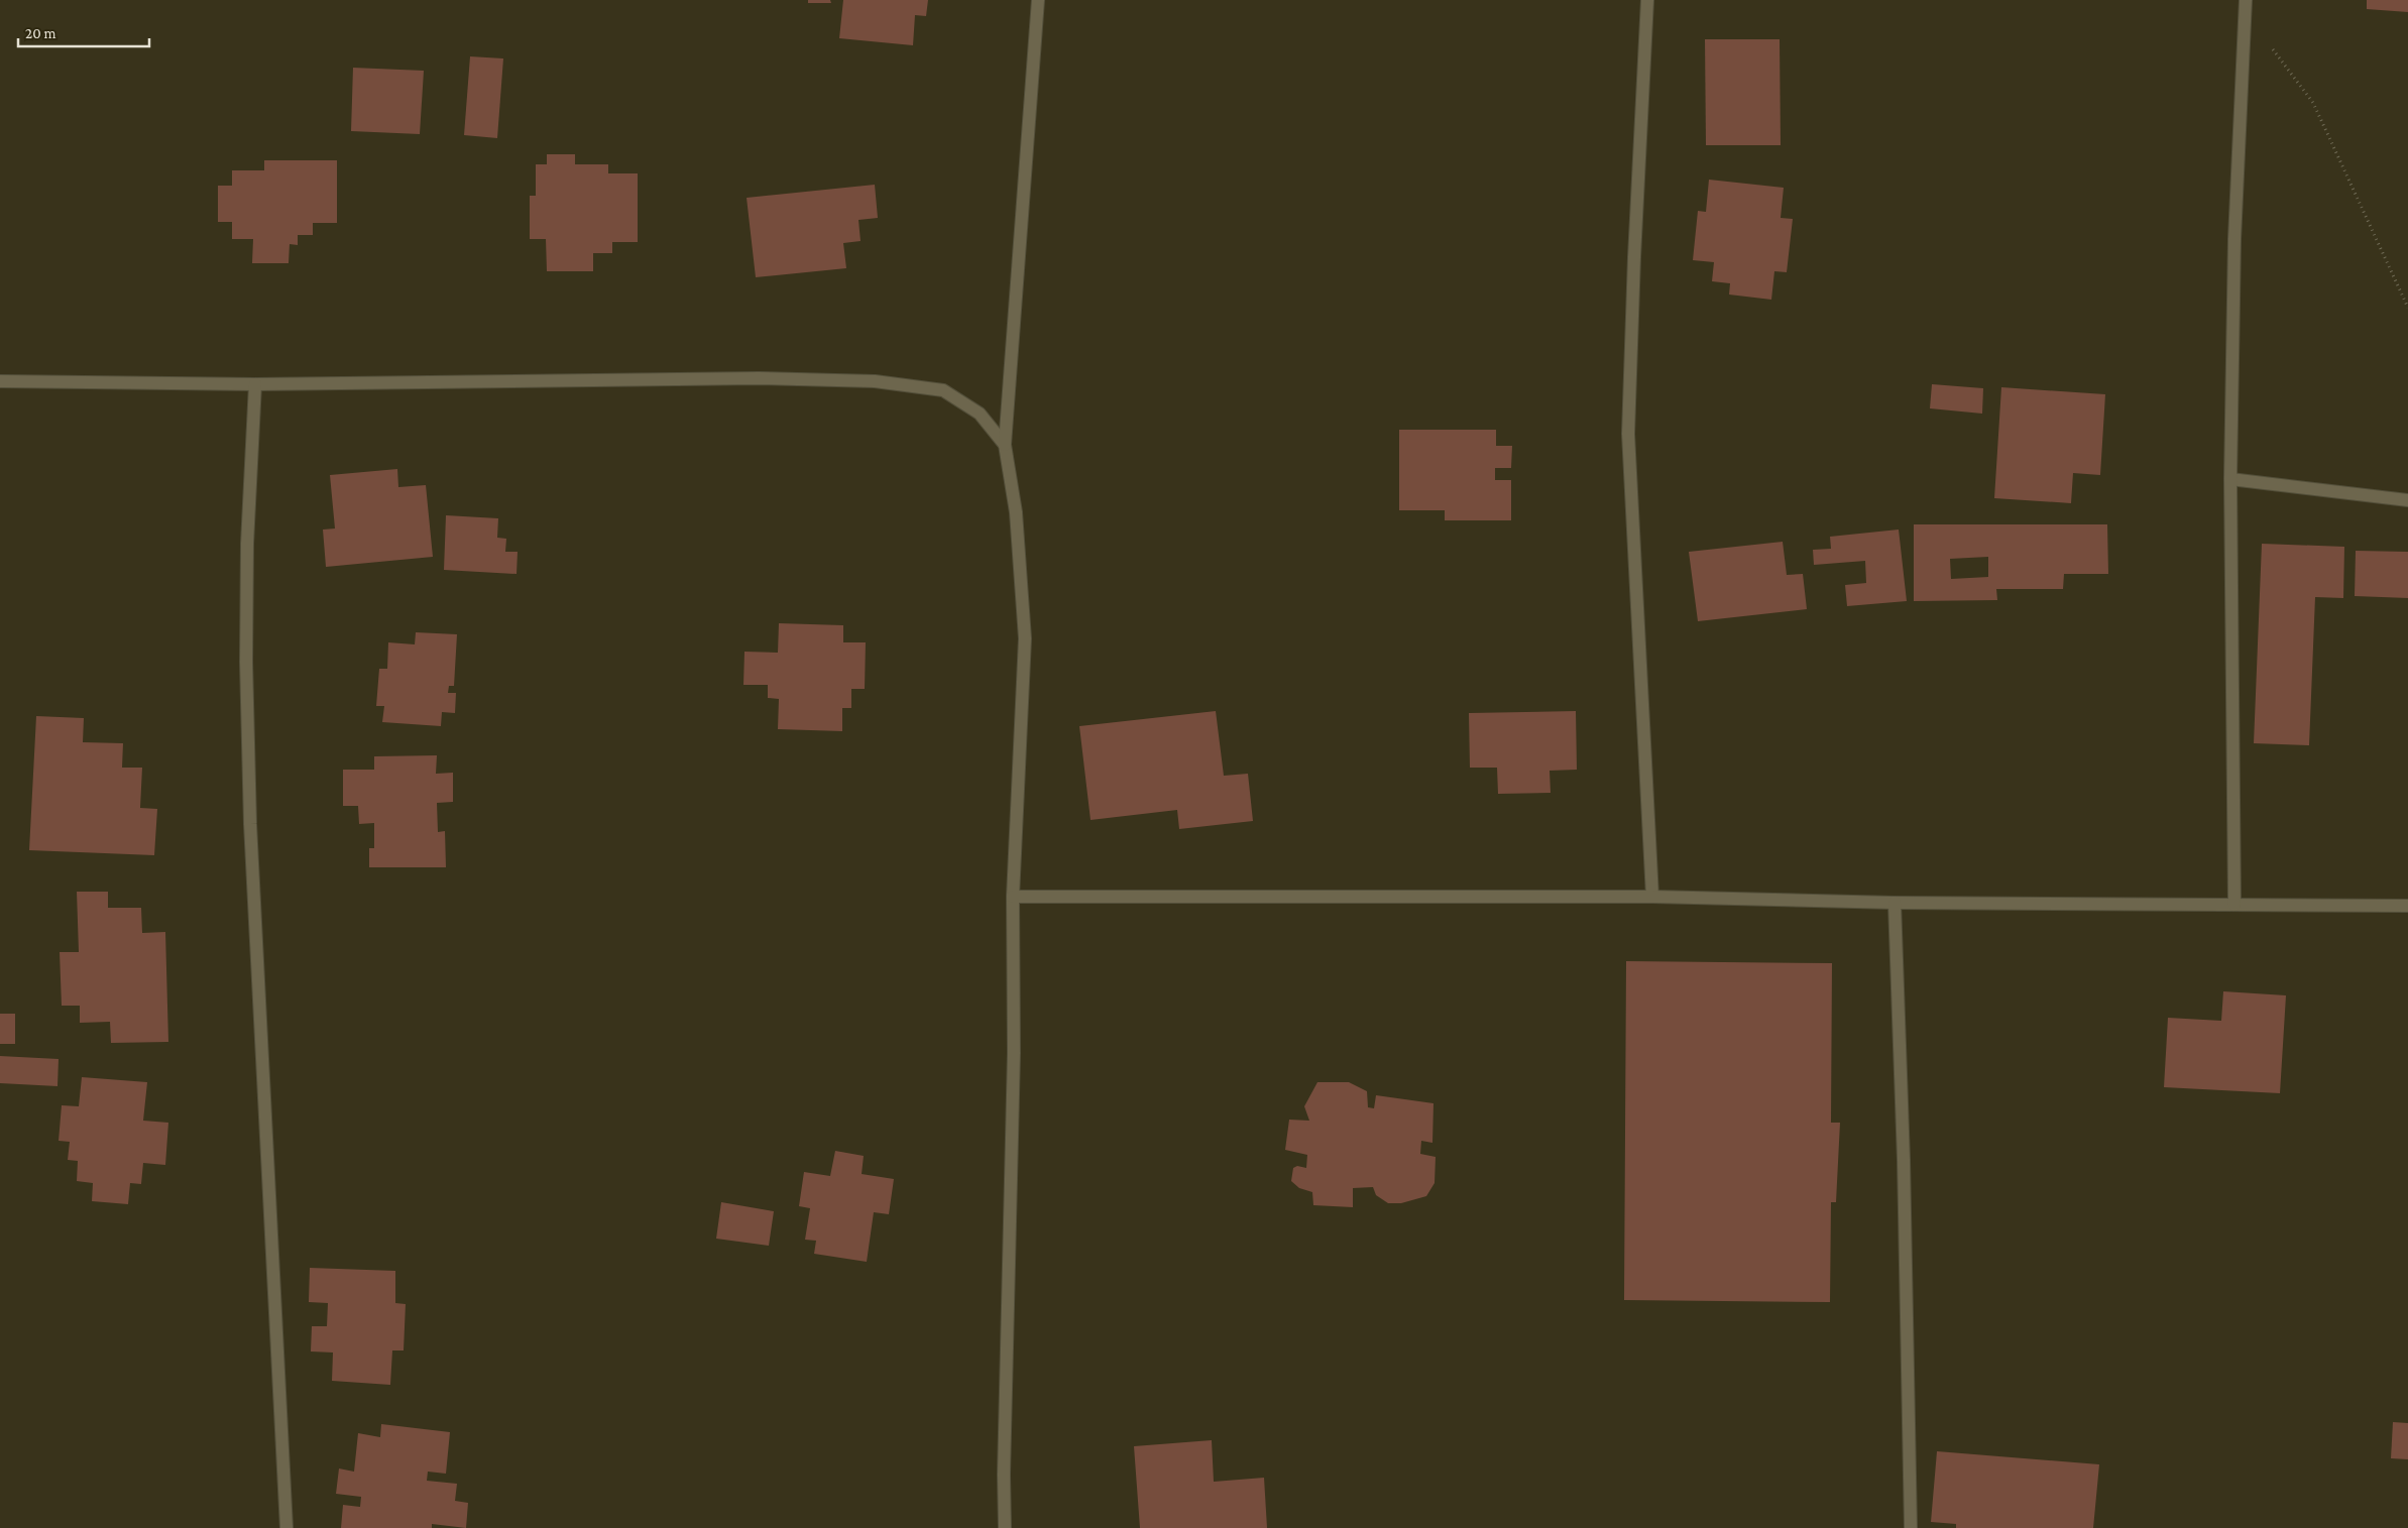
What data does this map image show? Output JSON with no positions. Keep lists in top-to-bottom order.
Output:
{
  "scale_bar": "20 m"
}
